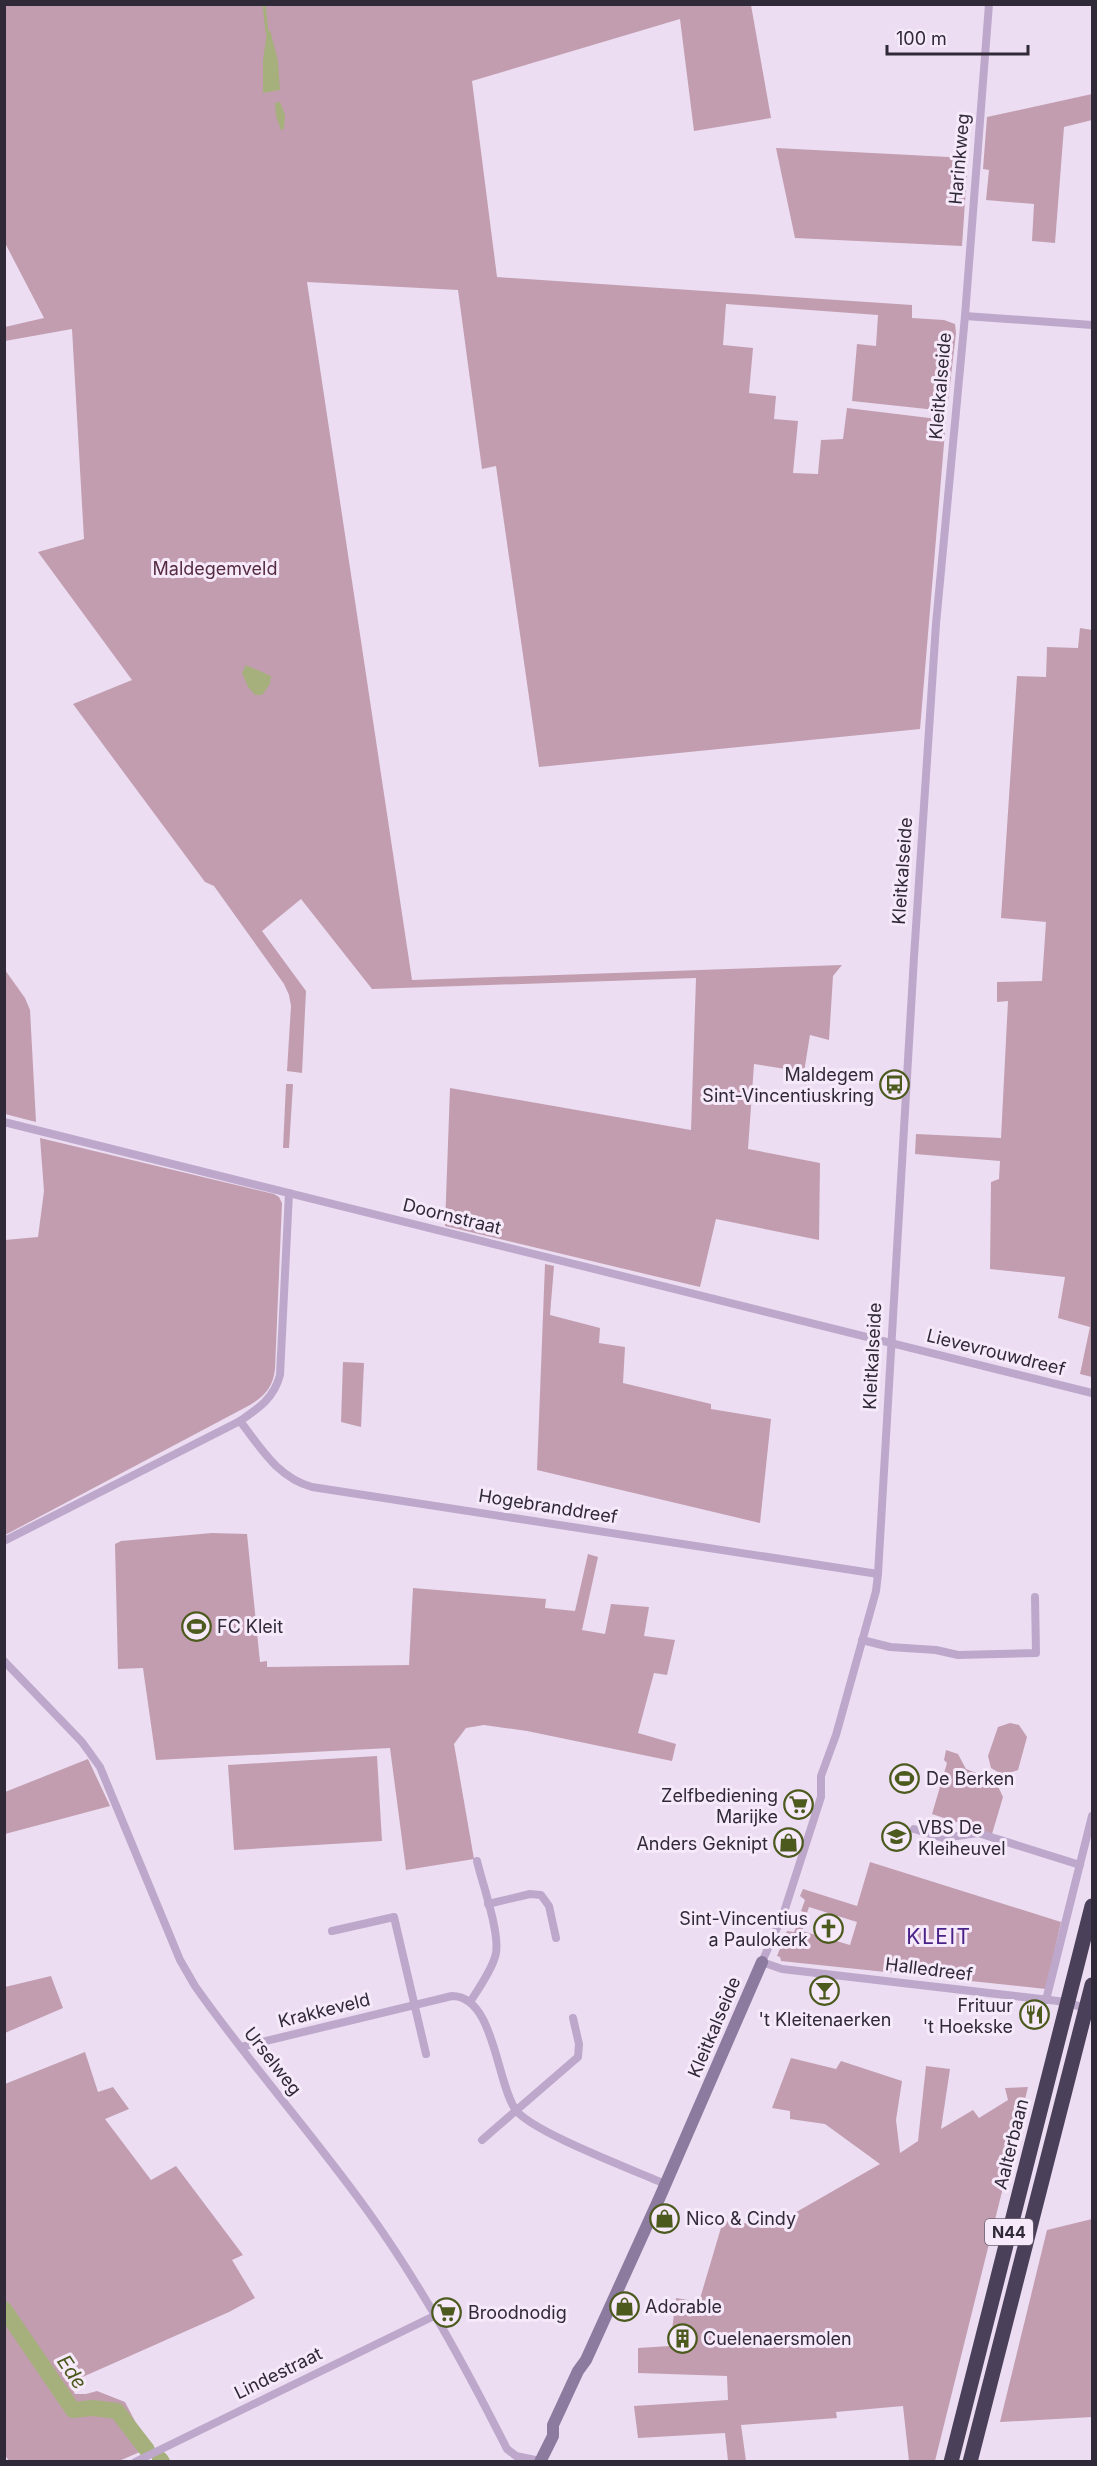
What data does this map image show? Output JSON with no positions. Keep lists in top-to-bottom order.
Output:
{
  "streets": {
    "highway": ["Aalterbaan", "N44"],
    "street": [
      "Harinkweg",
      "Kleitkalseide",
      "Doornstraat",
      "Lievevrouwdreef",
      "Hogebranddreef",
      "Halledreef",
      "Krakkeveld",
      "Urselweg",
      "Lindestraat"
    ]
  },
  "crossings": [
    ["Harinkweg", "Kleitkalseide"],
    ["Kleitkalseide", "Doornstraat"],
    ["Kleitkalseide", "Lievevrouwdreef"],
    ["Kleitkalseide", "Hogebranddreef"],
    ["Kleitkalseide", "Halledreef"],
    ["Kleitkalseide", "Urselweg"],
    ["Doornstraat", "Lievevrouwdreef"],
    ["Halledreef", "Aalterbaan"],
    ["Halledreef", "N44"],
    ["Krakkeveld", "Urselweg"],
    ["Urselweg", "Lindestraat"]
  ],
  "districts": ["KLEIT"],
  "water": ["Ede"],
  "parks": ["Maldegemveld"],
  "places": {
    "bus stop": ["Maldegem Sint-Vincentiuskring"],
    "sports": ["FC Kleit", "De Berken"],
    "supermarket": ["Zelfbediening Marijke", "Broodnodig"],
    "school or university": ["VBS De Kleiheuvel"],
    "shop": ["Anders Geknipt", "Nico & Cindy", "Adorable"],
    "church": ["Sint-Vincentius a Paulokerk"],
    "bar": ["'t Kleitenaerken"],
    "restaurant": ["Frituur 't Hoekske"],
    "building": ["Cuelenaersmolen"]
  },
  "scale_bar": "100 m"
}
